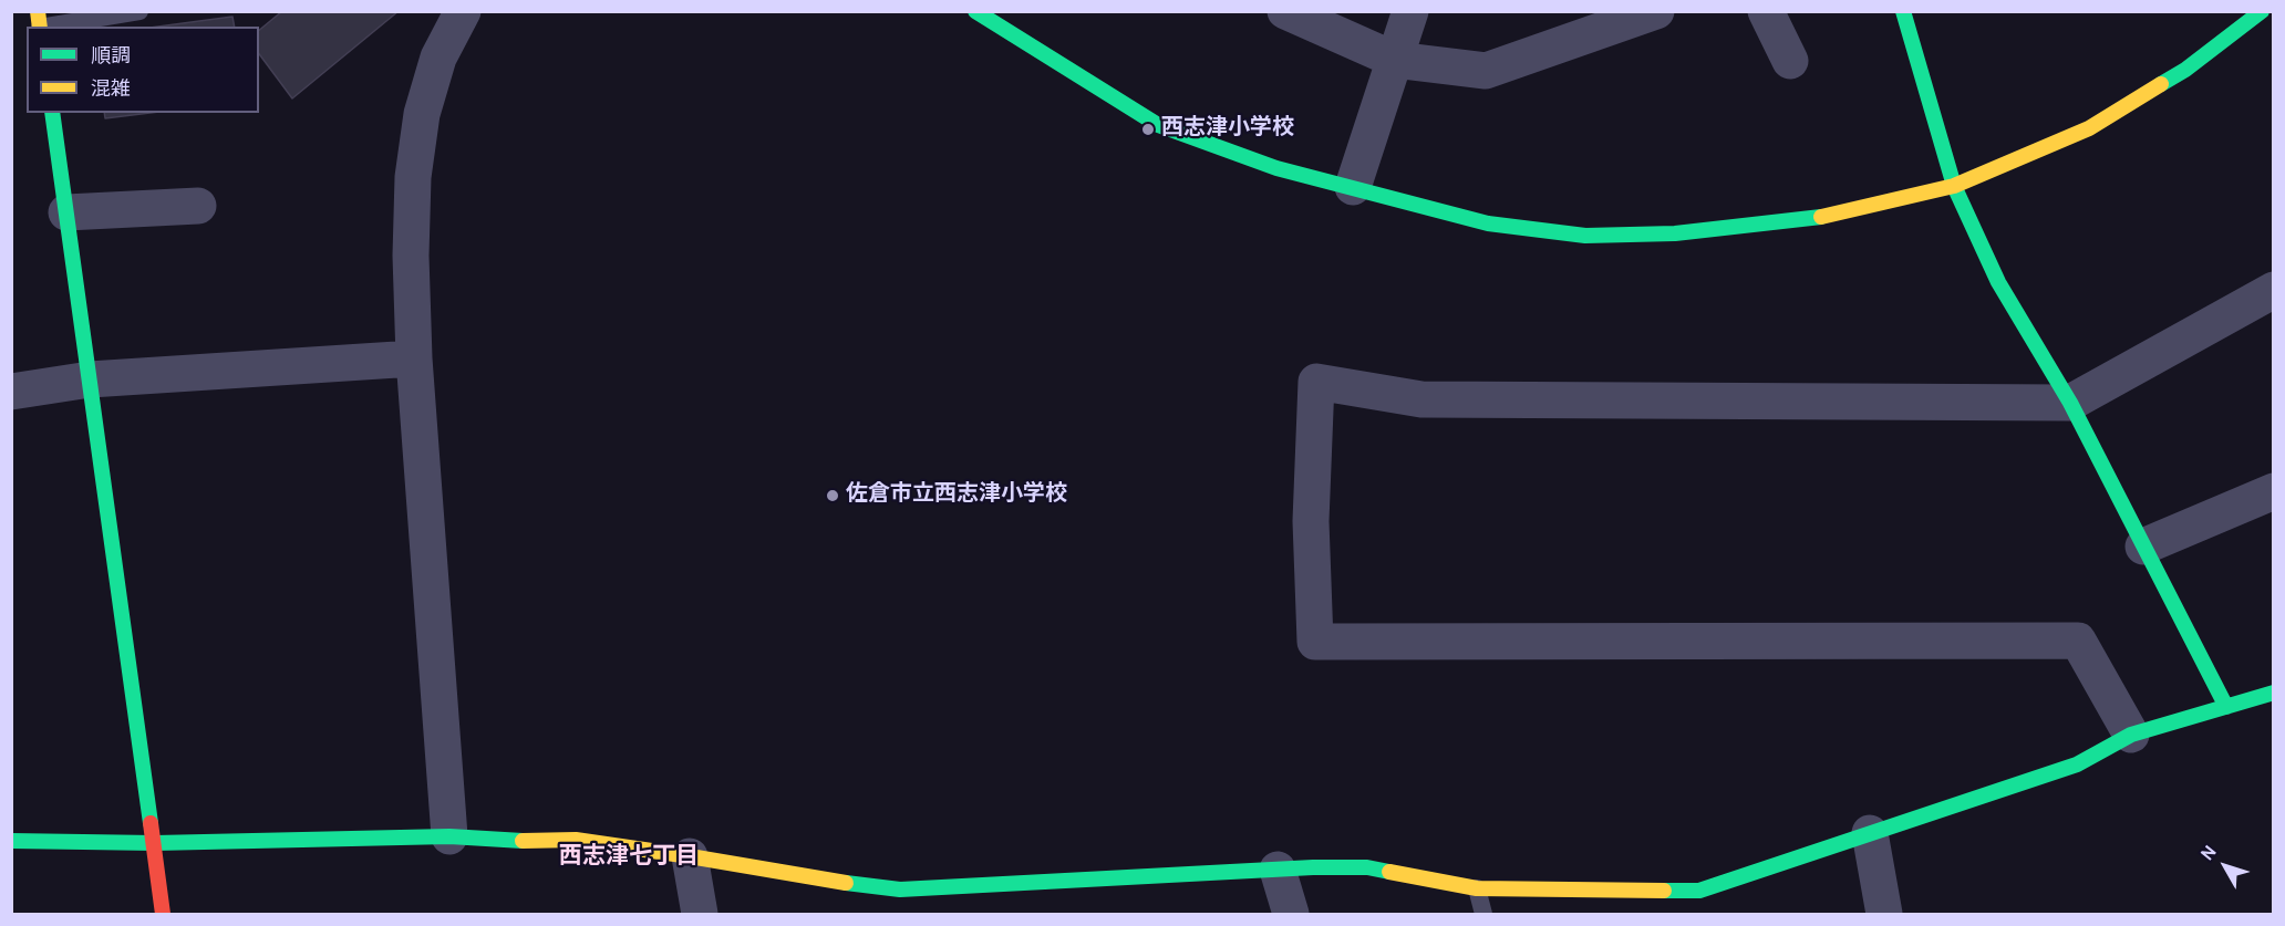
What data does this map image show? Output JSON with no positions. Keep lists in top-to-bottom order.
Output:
{
  "districts": ["西志津七丁目"],
  "places": ["西志津小学校", "佐倉市立西志津小学校"],
  "legend": ["順調", "混雑"],
  "north": "top left"
}
